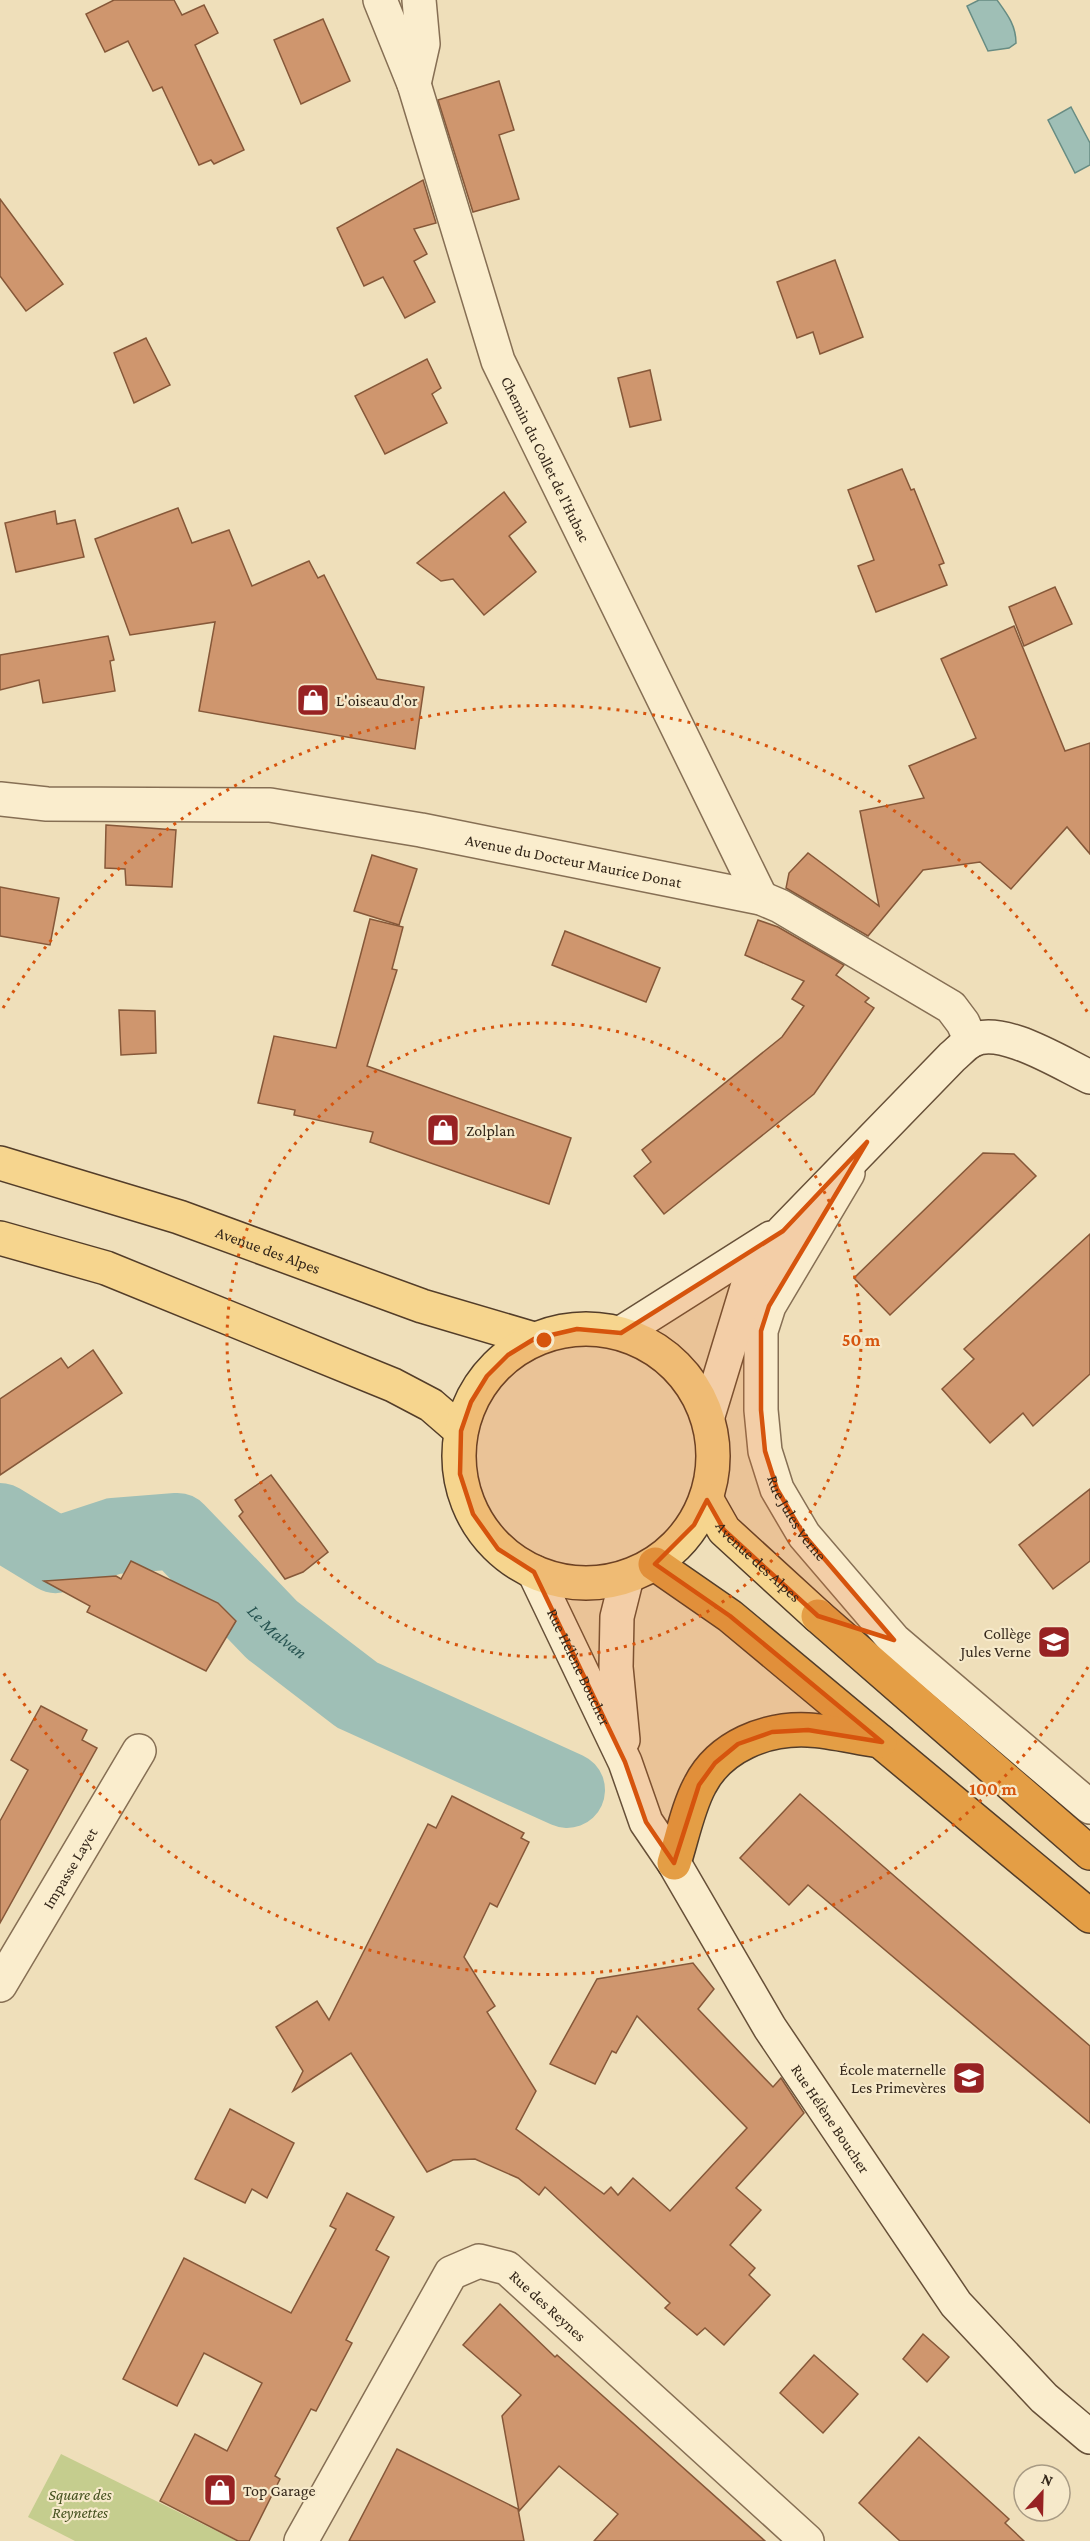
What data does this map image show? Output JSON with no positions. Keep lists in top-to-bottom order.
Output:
{
  "streets": {
    "main road": ["Avenue des Alpes"],
    "street": [
      "Chemin du Collet de l'Hubac",
      "Avenue du Docteur Maurice Donat",
      "Rue Jules Verne",
      "Rue Hélène Boucher",
      "Impasse Layet",
      "Rue des Reynes"
    ]
  },
  "crossings": [
    ["Chemin du Collet de l'Hubac", "Avenue du Docteur Maurice Donat"],
    ["Avenue du Docteur Maurice Donat", "Rue Jules Verne"]
  ],
  "water": ["Le Malvan"],
  "parks": ["Square des Reynettes"],
  "places": {
    "shop": ["L'oiseau d'or", "Zolplan", "Top Garage"],
    "school or university": ["Collège Jules Verne", "École maternelle Les Primevères"]
  },
  "north": "top",
  "rings": ["50 m", "100 m"]
}
